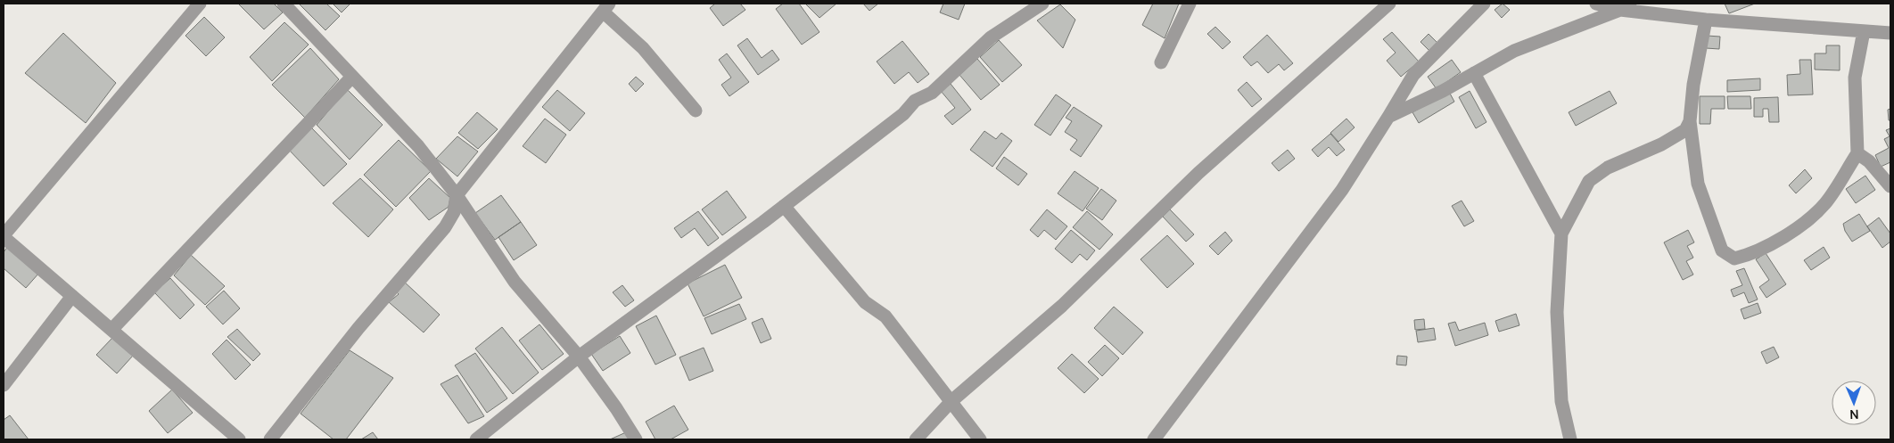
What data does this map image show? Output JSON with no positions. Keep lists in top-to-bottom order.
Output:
{
  "north": "bottom"
}
